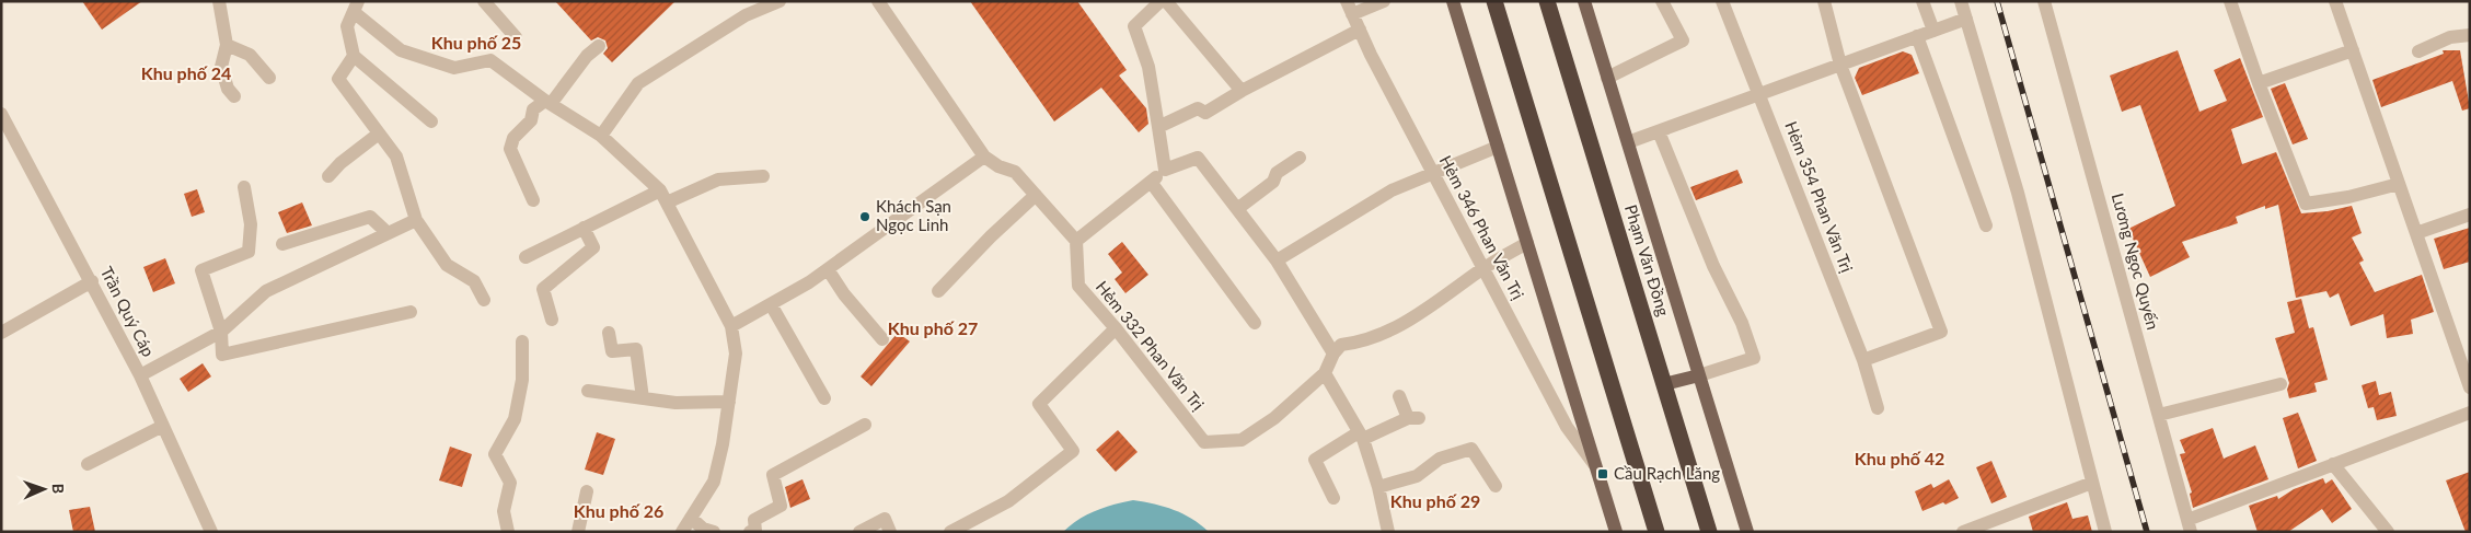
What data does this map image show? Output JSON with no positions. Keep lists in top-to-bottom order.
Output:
{
  "streets": {
    "highway": ["Phạm Văn Đồng"],
    "street": [
      "Hẻm 354 Phan Văn Trị",
      "Hẻm 346 Phan Văn Trị",
      "Lương Ngọc Quyến",
      "Trần Quý Cáp",
      "Hẻm 332 Phan Văn Trị"
    ]
  },
  "districts": [
    "Khu phố 25",
    "Khu phố 24",
    "Khu phố 27",
    "Khu phố 42",
    "Khu phố 29",
    "Khu phố 26"
  ],
  "places": {
    "other": ["Khách Sạn Ngọc Linh"],
    "transit": ["Cầu Rạch Lăng"]
  },
  "north": "right"
}
